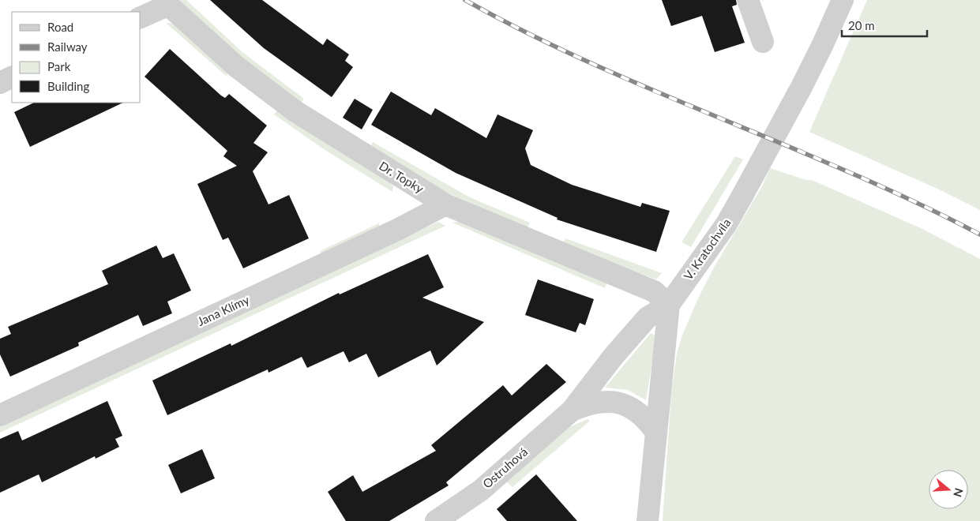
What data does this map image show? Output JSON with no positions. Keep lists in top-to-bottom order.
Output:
{
  "streets": {
    "street": [
      "Dr. Topky",
      "V. Kratochvíla",
      "Jana Klímy",
      "Ostruhová"
    ]
  },
  "crossings": [
    ["Dr. Topky", "V. Kratochvíla"],
    ["Dr. Topky", "Jana Klímy"],
    ["Dr. Topky", "Ostruhová"],
    ["V. Kratochvíla", "Ostruhová"]
  ],
  "legend": [
    "Road",
    "Railway",
    "Park",
    "Building"
  ],
  "scale_bar": "20 m",
  "north": "right"
}
